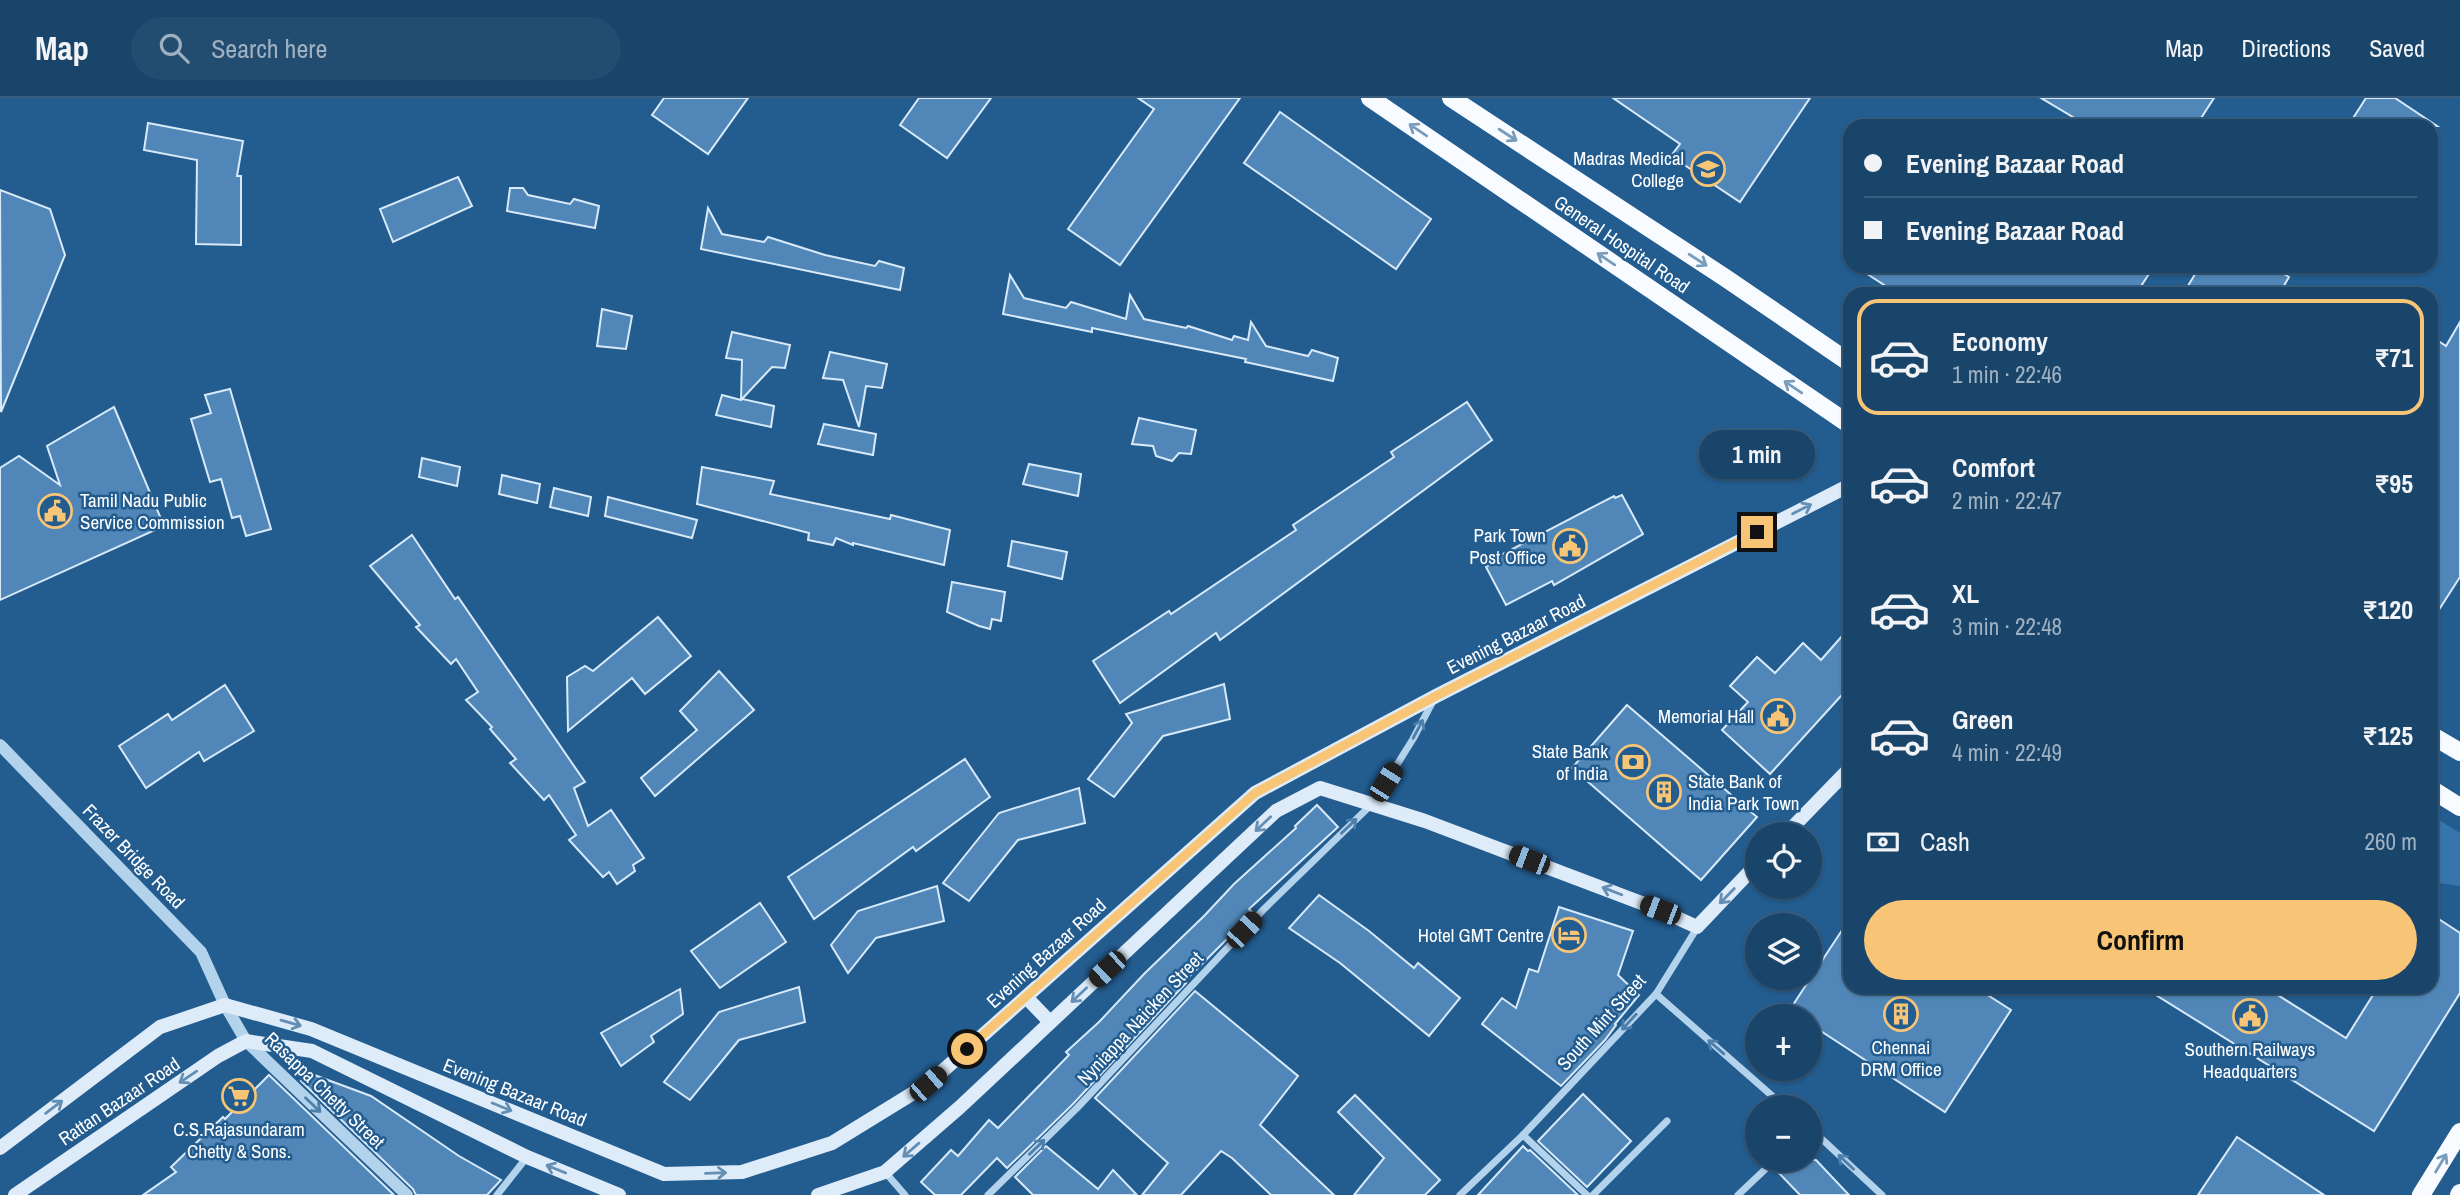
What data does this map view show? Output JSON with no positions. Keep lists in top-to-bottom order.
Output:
{
  "streets": {
    "main road": [
      "General Hospital Road",
      "Evening Bazaar Road",
      "South Mint Street",
      "Rattan Bazaar Road"
    ],
    "street": ["Frazer Bridge Road", "Nyniappa Naicken Street", "Rasappa Chetty Street"]
  },
  "crossings": [
    ["Evening Bazaar Road", "Frazer Bridge Road"],
    ["Evening Bazaar Road", "Nyniappa Naicken Street"],
    ["Evening Bazaar Road", "Rasappa Chetty Street"],
    ["Evening Bazaar Road", "Rattan Bazaar Road"],
    ["Frazer Bridge Road", "Rasappa Chetty Street"],
    ["Frazer Bridge Road", "Rattan Bazaar Road"],
    ["Rasappa Chetty Street", "Rattan Bazaar Road"]
  ],
  "one_way": [
    "Evening Bazaar Road",
    "Nyniappa Naicken Street",
    "South Mint Street",
    "Rasappa Chetty Street"
  ],
  "places": {
    "school or university": ["Madras Medical College"],
    "public building": [
      "Tamil Nadu Public Service Commission",
      "Park Town Post Office",
      "Memorial Hall",
      "Southern Railways Headquarters"
    ],
    "bank": ["State Bank of India"],
    "building": ["State Bank of India Park Town", "Chennai DRM Office"],
    "hotel": ["Hotel GMT Centre"],
    "supermarket": ["C.S.Rajasundaram Chetty & Sons."]
  },
  "page": {
    "header": "Map",
    "search": "Search here",
    "nav": ["Map", "Directions", "Saved"],
    "banner": ["Evening Bazaar Road", "Evening Bazaar Road"],
    "list": [
      {
        "name": "Economy",
        "note": "1 min · 22:46",
        "value": "₹71"
      },
      {
        "name": "Comfort",
        "note": "2 min · 22:47",
        "value": "₹95"
      },
      {
        "name": "XL",
        "note": "3 min · 22:48",
        "value": "₹120"
      },
      {
        "name": "Green",
        "note": "4 min · 22:49",
        "value": "₹125"
      }
    ],
    "bubble": "1 min",
    "pay": ["Cash", "260 m"],
    "map_buttons": ["+", "−"],
    "buttons": "Confirm"
  }
}
